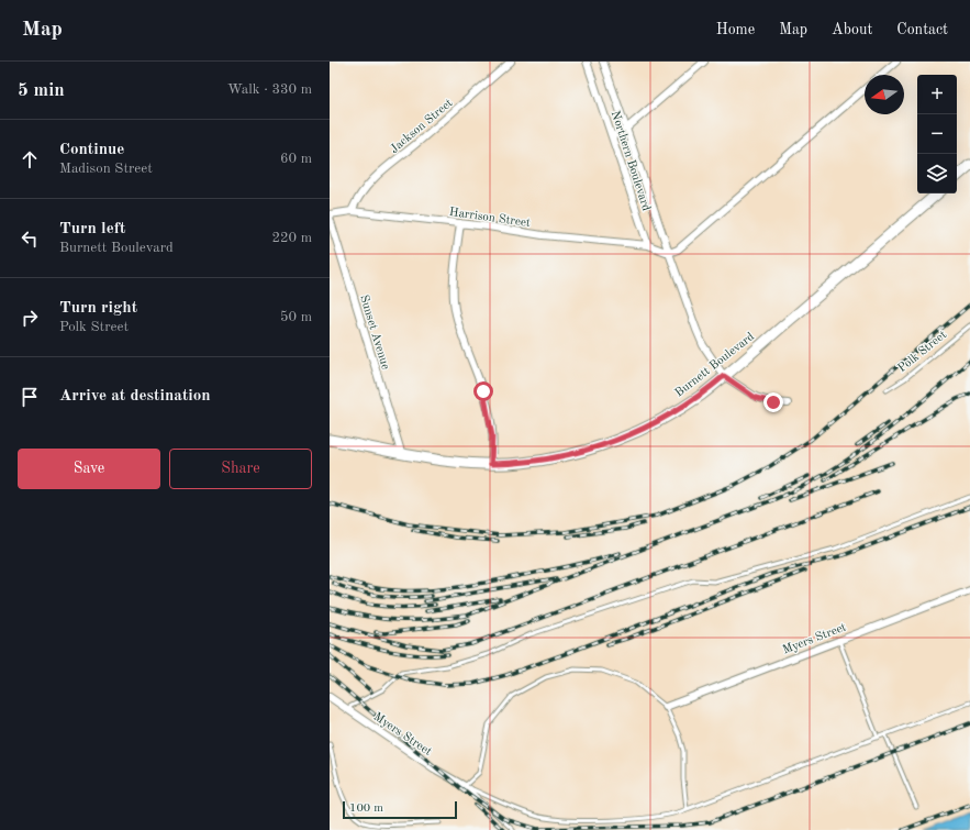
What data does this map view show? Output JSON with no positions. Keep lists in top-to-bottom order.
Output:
{
  "streets": {
    "main road": ["Burnett Boulevard"],
    "street": [
      "Jackson Street",
      "Northern Boulevard",
      "Harrison Street",
      "Sunset Avenue",
      "Myers Street"
    ],
    "lane": ["Polk Street"]
  },
  "crossings": [
    ["Jackson Street", "Harrison Street"],
    ["Northern Boulevard", "Harrison Street"],
    ["Northern Boulevard", "Burnett Boulevard"],
    ["Harrison Street", "Sunset Avenue"],
    ["Sunset Avenue", "Burnett Boulevard"]
  ],
  "scale_bar": "100 m",
  "north": "left",
  "page": {
    "header": "Map",
    "nav": [
      "Home",
      "Map",
      "About",
      "Contact"
    ],
    "heading": ["5 min", "Walk · 330 m"],
    "map_buttons": ["+", "−"],
    "list": [
      ["Continue", "Madison Street", "60 m"],
      ["Turn left", "Burnett Boulevard", "220 m"],
      ["Turn right", "Polk Street", "50 m"],
      "Arrive at destination"
    ],
    "buttons": ["Save", "Share"],
    "scale": "100 m"
  }
}
